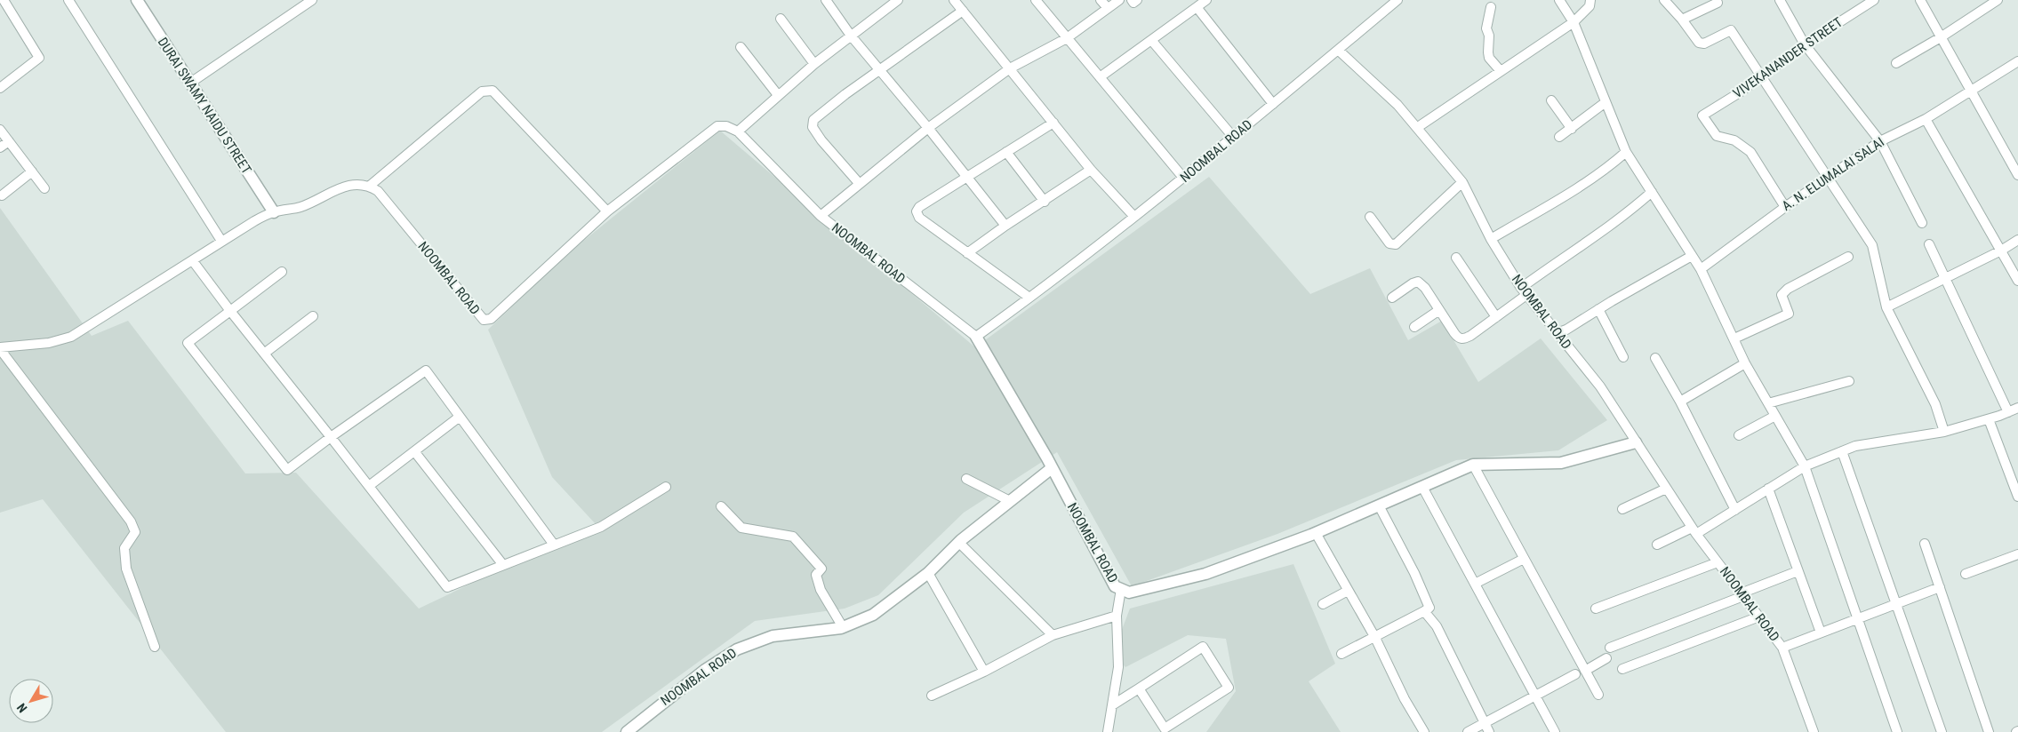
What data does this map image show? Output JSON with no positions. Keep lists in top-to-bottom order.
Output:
{
  "streets": {
    "street": [
      "VIVEKANANDER STREET",
      "DURAI SWAMY NAIDU STREET",
      "NOOMBAL ROAD",
      "A. N. ELUMALAI SALAI"
    ]
  },
  "crossings": [
    ["VIVEKANANDER STREET", "A. N. ELUMALAI SALAI"]
  ],
  "north": "bottom left"
}
